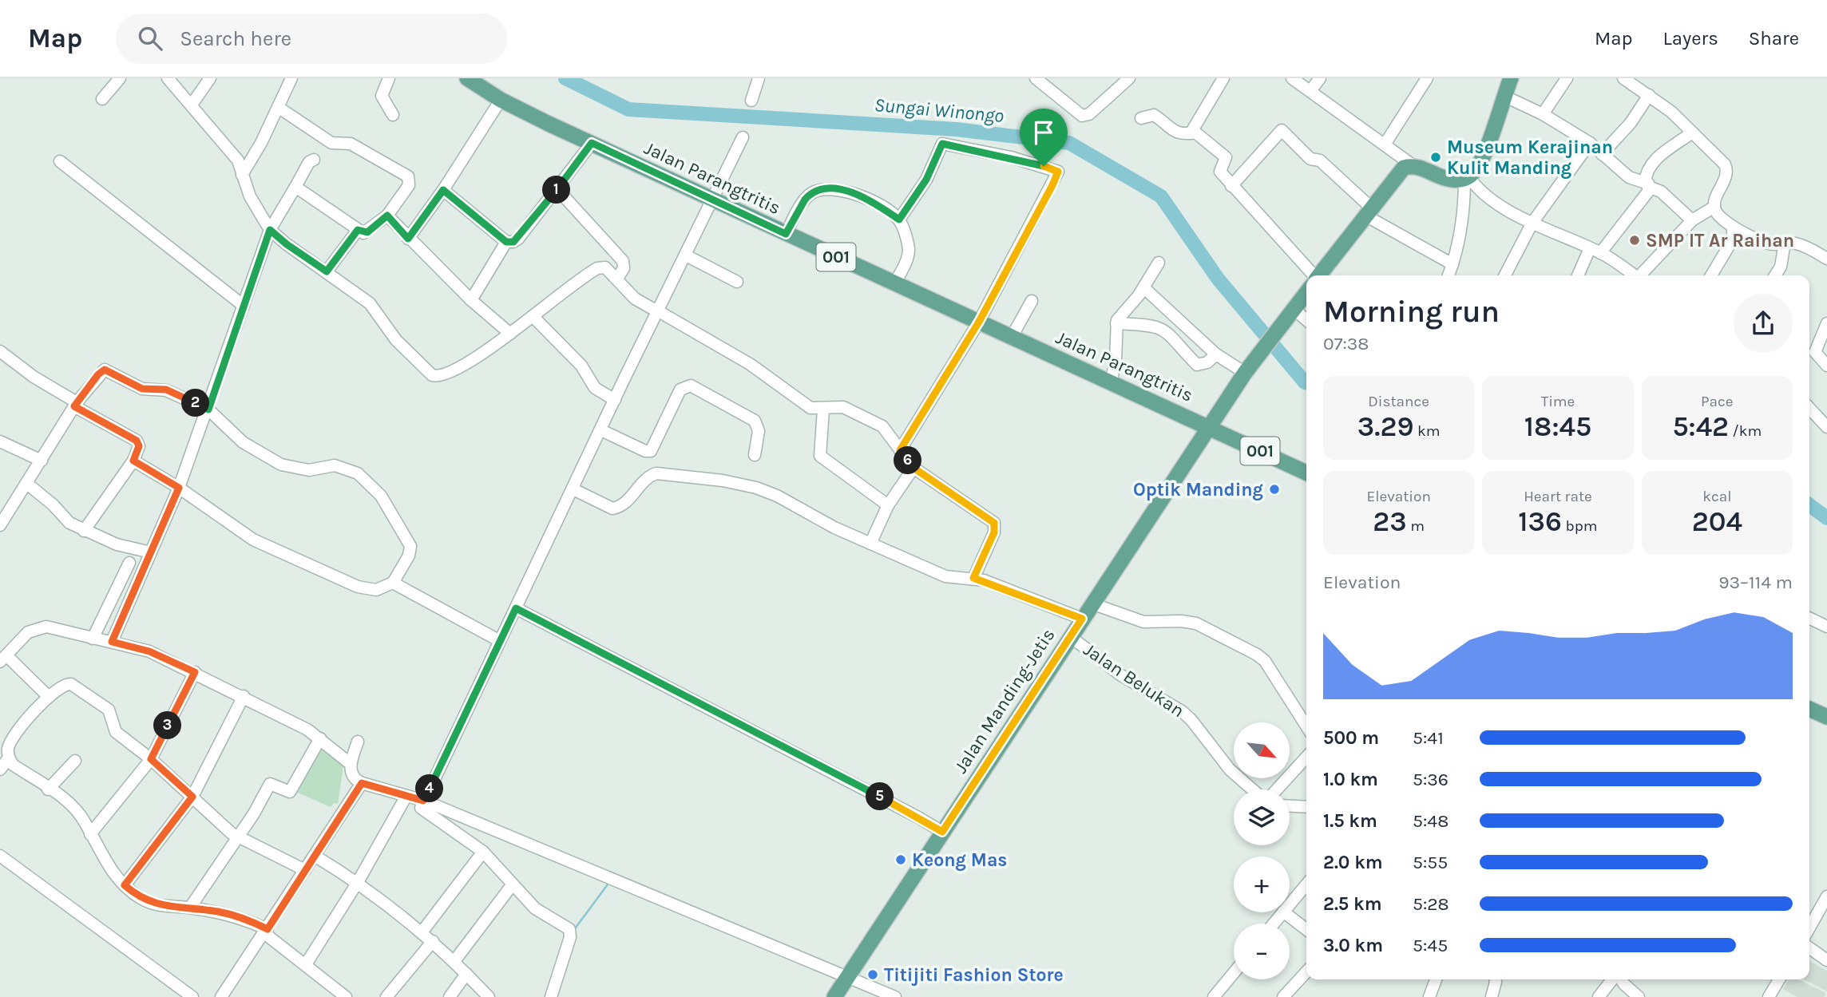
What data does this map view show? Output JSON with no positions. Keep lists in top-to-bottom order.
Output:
{
  "streets": {
    "main road": ["Jalan Parangtritis", "001", "Jalan Manding-Jetis"],
    "street": ["Jalan Belukan"]
  },
  "crossings": [
    ["Jalan Parangtritis", "Jalan Manding-Jetis"],
    ["Jalan Belukan", "Jalan Manding-Jetis"]
  ],
  "water": ["Sungai Winongo"],
  "places": [
    "Museum Kerajinan Kulit Manding",
    "SMP IT Ar Raihan",
    "Optik Manding",
    "Keong Mas",
    "Titijiti Fashion Store"
  ],
  "north": "bottom right",
  "page": {
    "header": "Map",
    "search": "Search here",
    "nav": ["Map", "Layers", "Share"],
    "pins": [
      "1",
      "2",
      "6",
      "3",
      "4",
      "5"
    ],
    "heading": ["Morning run", "07:38"],
    "stats": [
      ["Distance", "3.29 km"],
      ["Time", "18:45"],
      ["Pace", "5:42 /km"],
      ["Elevation", "23 m"],
      ["Heart rate", "136 bpm"],
      ["kcal", "204"]
    ],
    "chart": ["Elevation", "93–114 m"],
    "list": [
      {
        "name": "500 m",
        "note": "5:41"
      },
      {
        "name": "1.0 km",
        "note": "5:36"
      },
      {
        "name": "1.5 km",
        "note": "5:48"
      },
      {
        "name": "2.0 km",
        "note": "5:55"
      },
      {
        "name": "2.5 km",
        "note": "5:28"
      },
      {
        "name": "3.0 km",
        "note": "5:45"
      }
    ],
    "map_buttons": ["+", "−"]
  }
}
